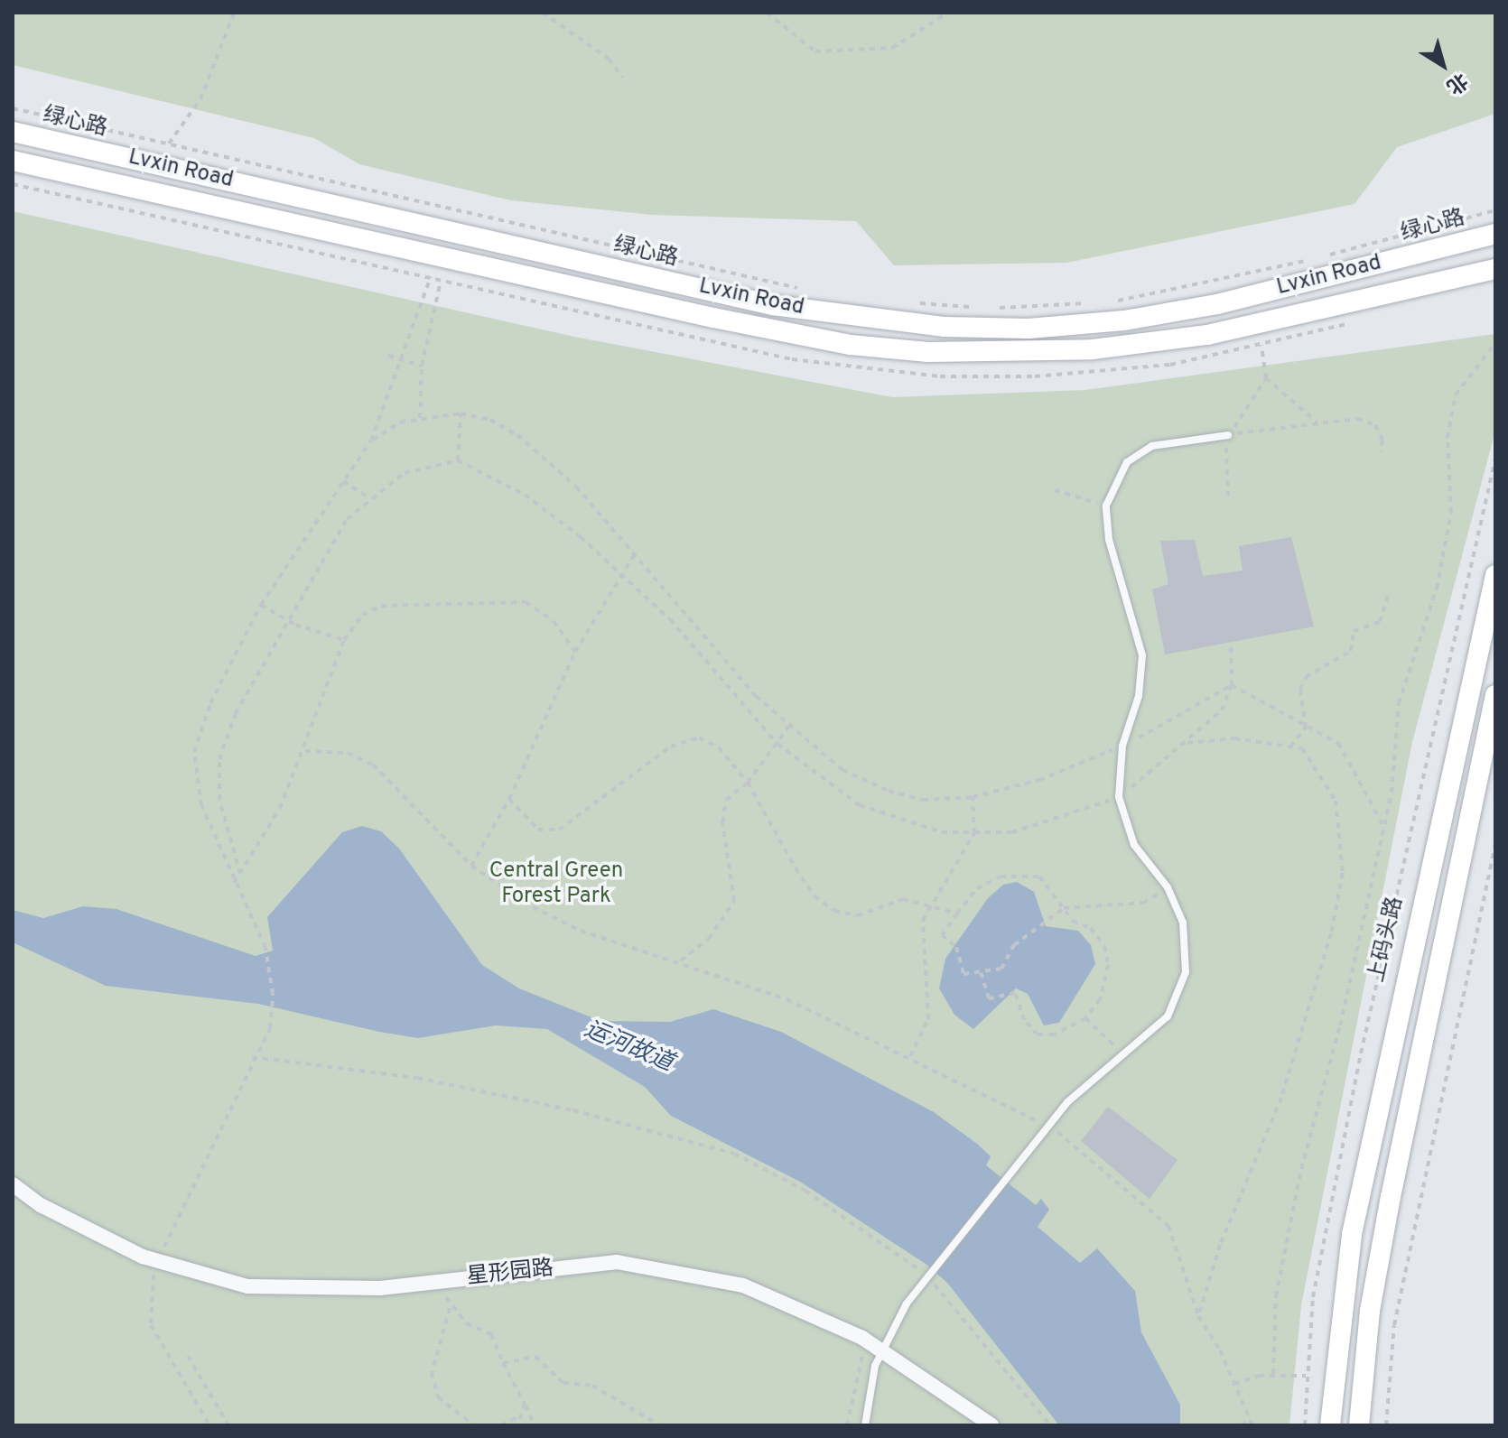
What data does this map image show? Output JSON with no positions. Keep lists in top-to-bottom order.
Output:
{
  "streets": {
    "main road": ["Lvxin Road", "上码头路"],
    "street": ["星形园路"],
    "path": ["绿心路"]
  },
  "water": ["运河故道"],
  "parks": ["Central Green Forest Park"],
  "north": "bottom right"
}
